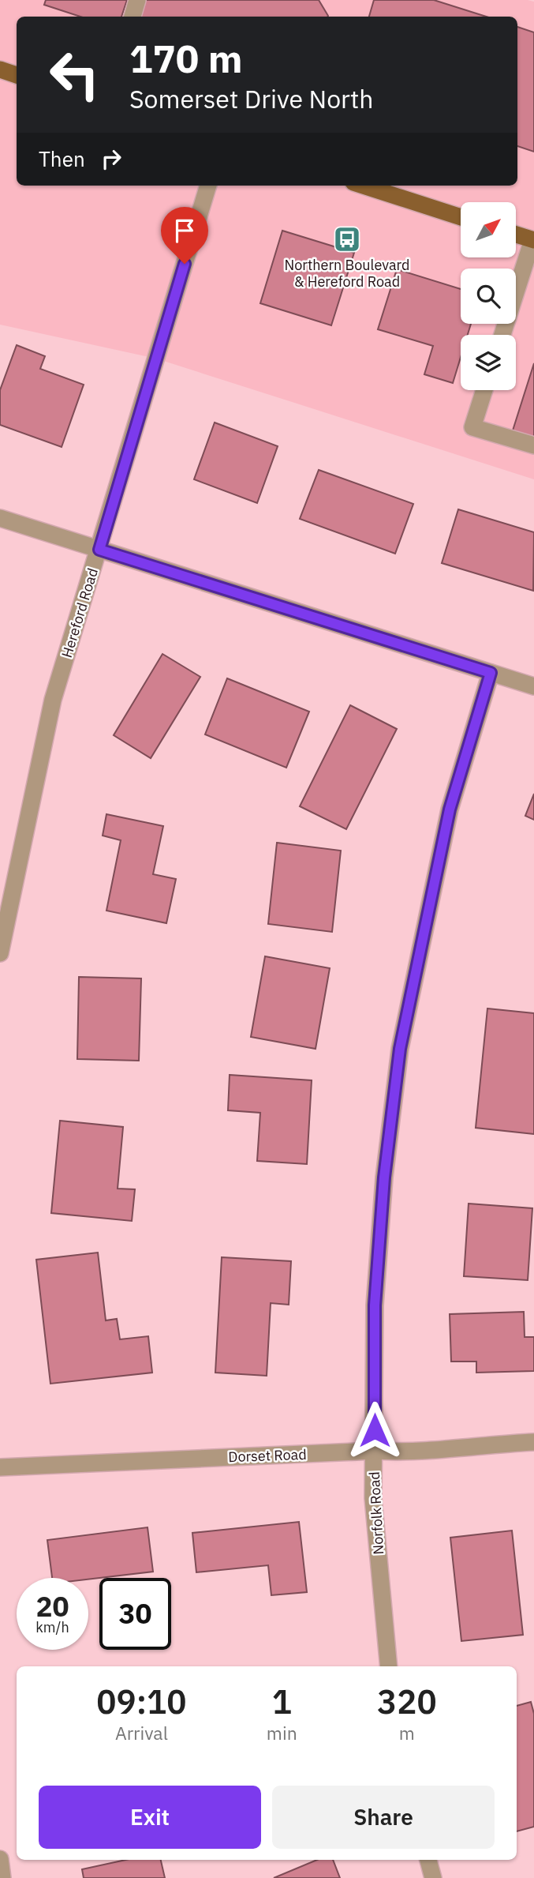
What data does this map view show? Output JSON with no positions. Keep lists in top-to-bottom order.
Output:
{
  "streets": {
    "street": ["Hereford Road", "Dorset Road", "Norfolk Road"]
  },
  "crossings": [
    ["Dorset Road", "Norfolk Road"]
  ],
  "places": {
    "bus stop": ["Northern Boulevard & Hereford Road"]
  },
  "north": "top right",
  "page": {
    "turn": ["170 m", "Somerset Drive North"],
    "then": "Then",
    "speed": "20 km/h",
    "limit": "30",
    "eta": [
      "09:10",
      "Arrival",
      "1",
      "min",
      "320",
      "m"
    ],
    "buttons": ["Exit", "Share"]
  }
}
